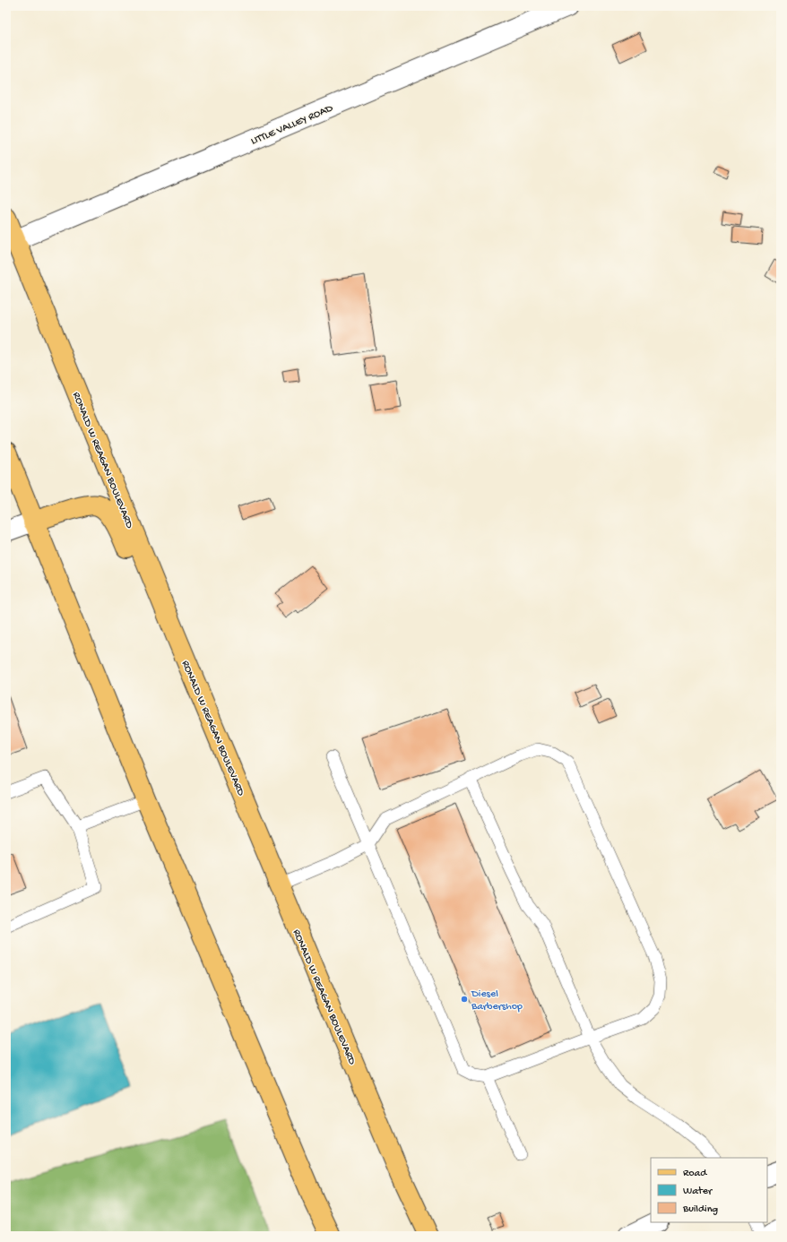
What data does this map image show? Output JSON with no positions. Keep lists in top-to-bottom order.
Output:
{
  "streets": {
    "main road": ["RONALD W REAGAN BOULEVARD"],
    "street": ["LITTLE VALLEY ROAD"]
  },
  "crossings": [
    ["LITTLE VALLEY ROAD", "RONALD W REAGAN BOULEVARD"]
  ],
  "places": ["Diesel Barbershop"],
  "legend": ["Road", "Water", "Building"]
}
